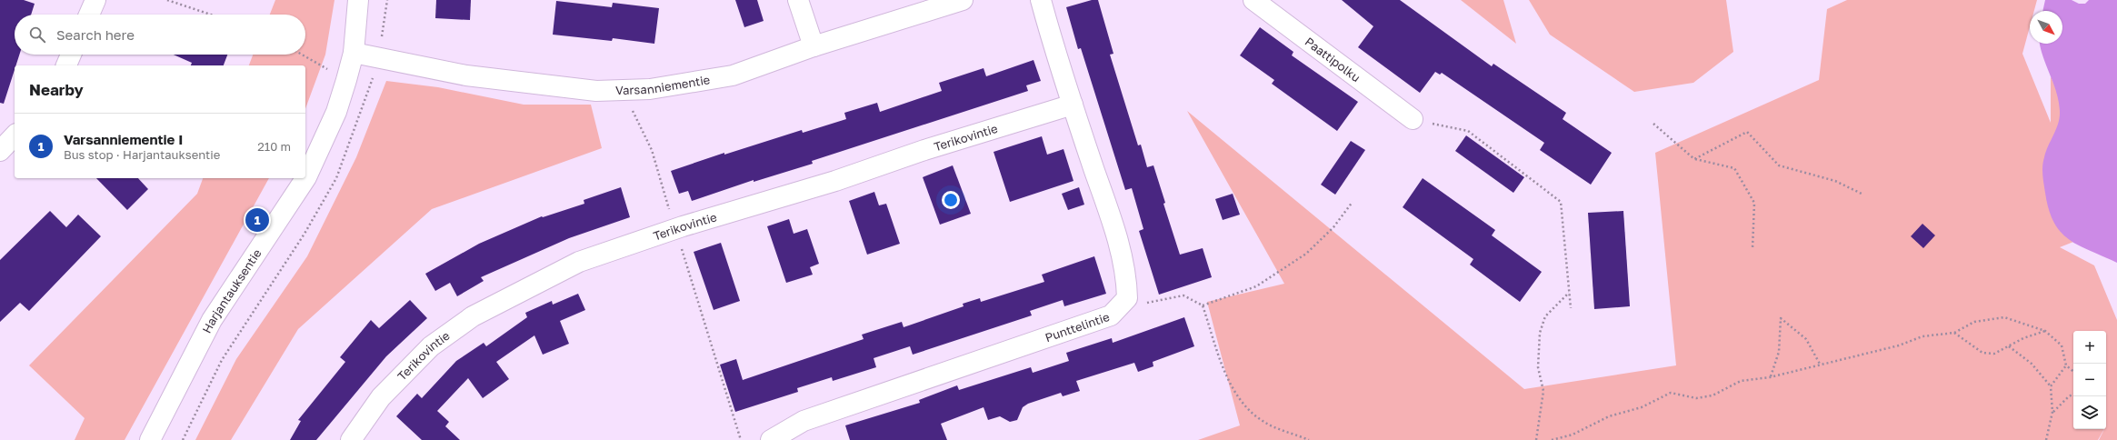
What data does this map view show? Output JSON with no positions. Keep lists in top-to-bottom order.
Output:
{
  "streets": {
    "street": [
      "Paattipolku",
      "Varsanniementie",
      "Terikovintie",
      "Harjantauksentie",
      "Punttelintie"
    ]
  },
  "crossings": [
    ["Varsanniementie", "Harjantauksentie"]
  ],
  "north": "bottom right",
  "page": {
    "search": "Search here",
    "heading": "Nearby",
    "list": [
      {
        "mark": "1",
        "name": "Varsanniementie I",
        "note": "Bus stop · Harjantauksentie",
        "value": "210 m"
      }
    ],
    "pins": "1",
    "map_buttons": ["+", "−"]
  }
}
